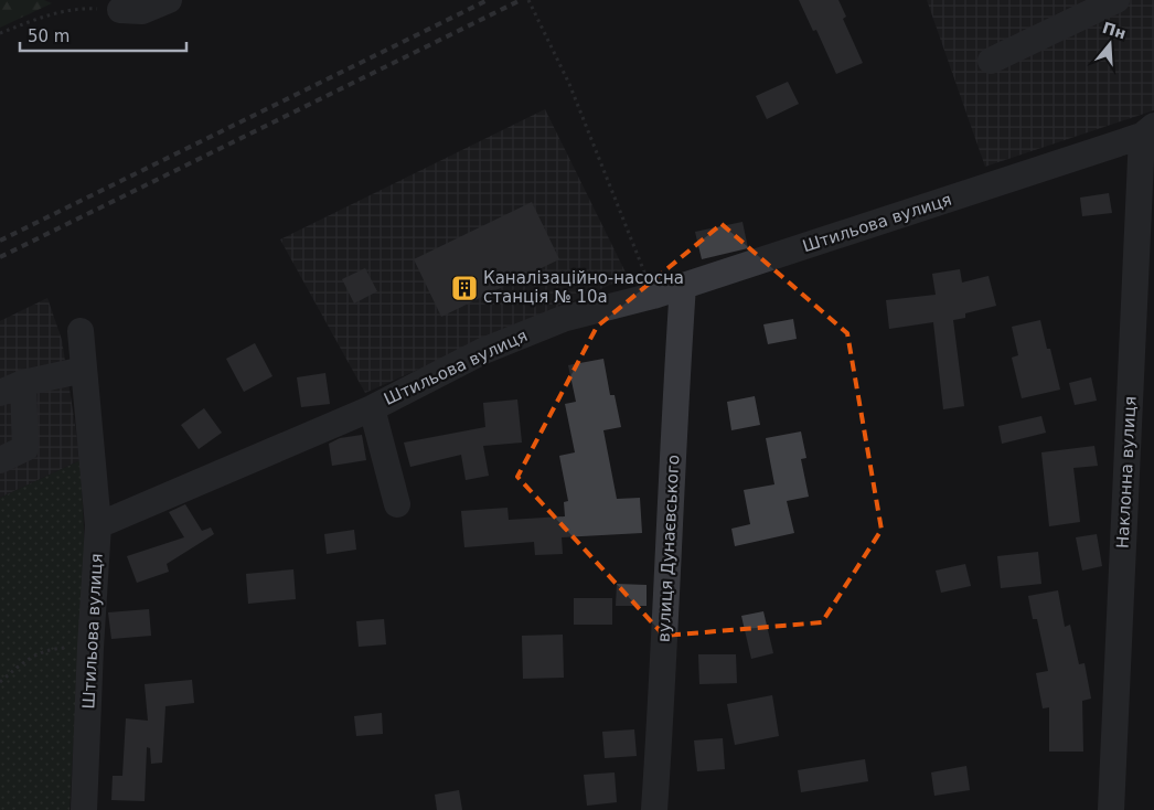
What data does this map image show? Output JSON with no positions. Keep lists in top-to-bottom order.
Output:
{
  "streets": {
    "street": ["Штильова вулиця", "Наклонна вулиця", "вулиця Дунаєвського"]
  },
  "crossings": [
    ["Штильова вулиця", "Наклонна вулиця"],
    ["Штильова вулиця", "вулиця Дунаєвського"]
  ],
  "places": {
    "building": ["Каналізаційно-насосна станція № 10а"]
  },
  "scale_bar": "50 m",
  "north": "top"
}
